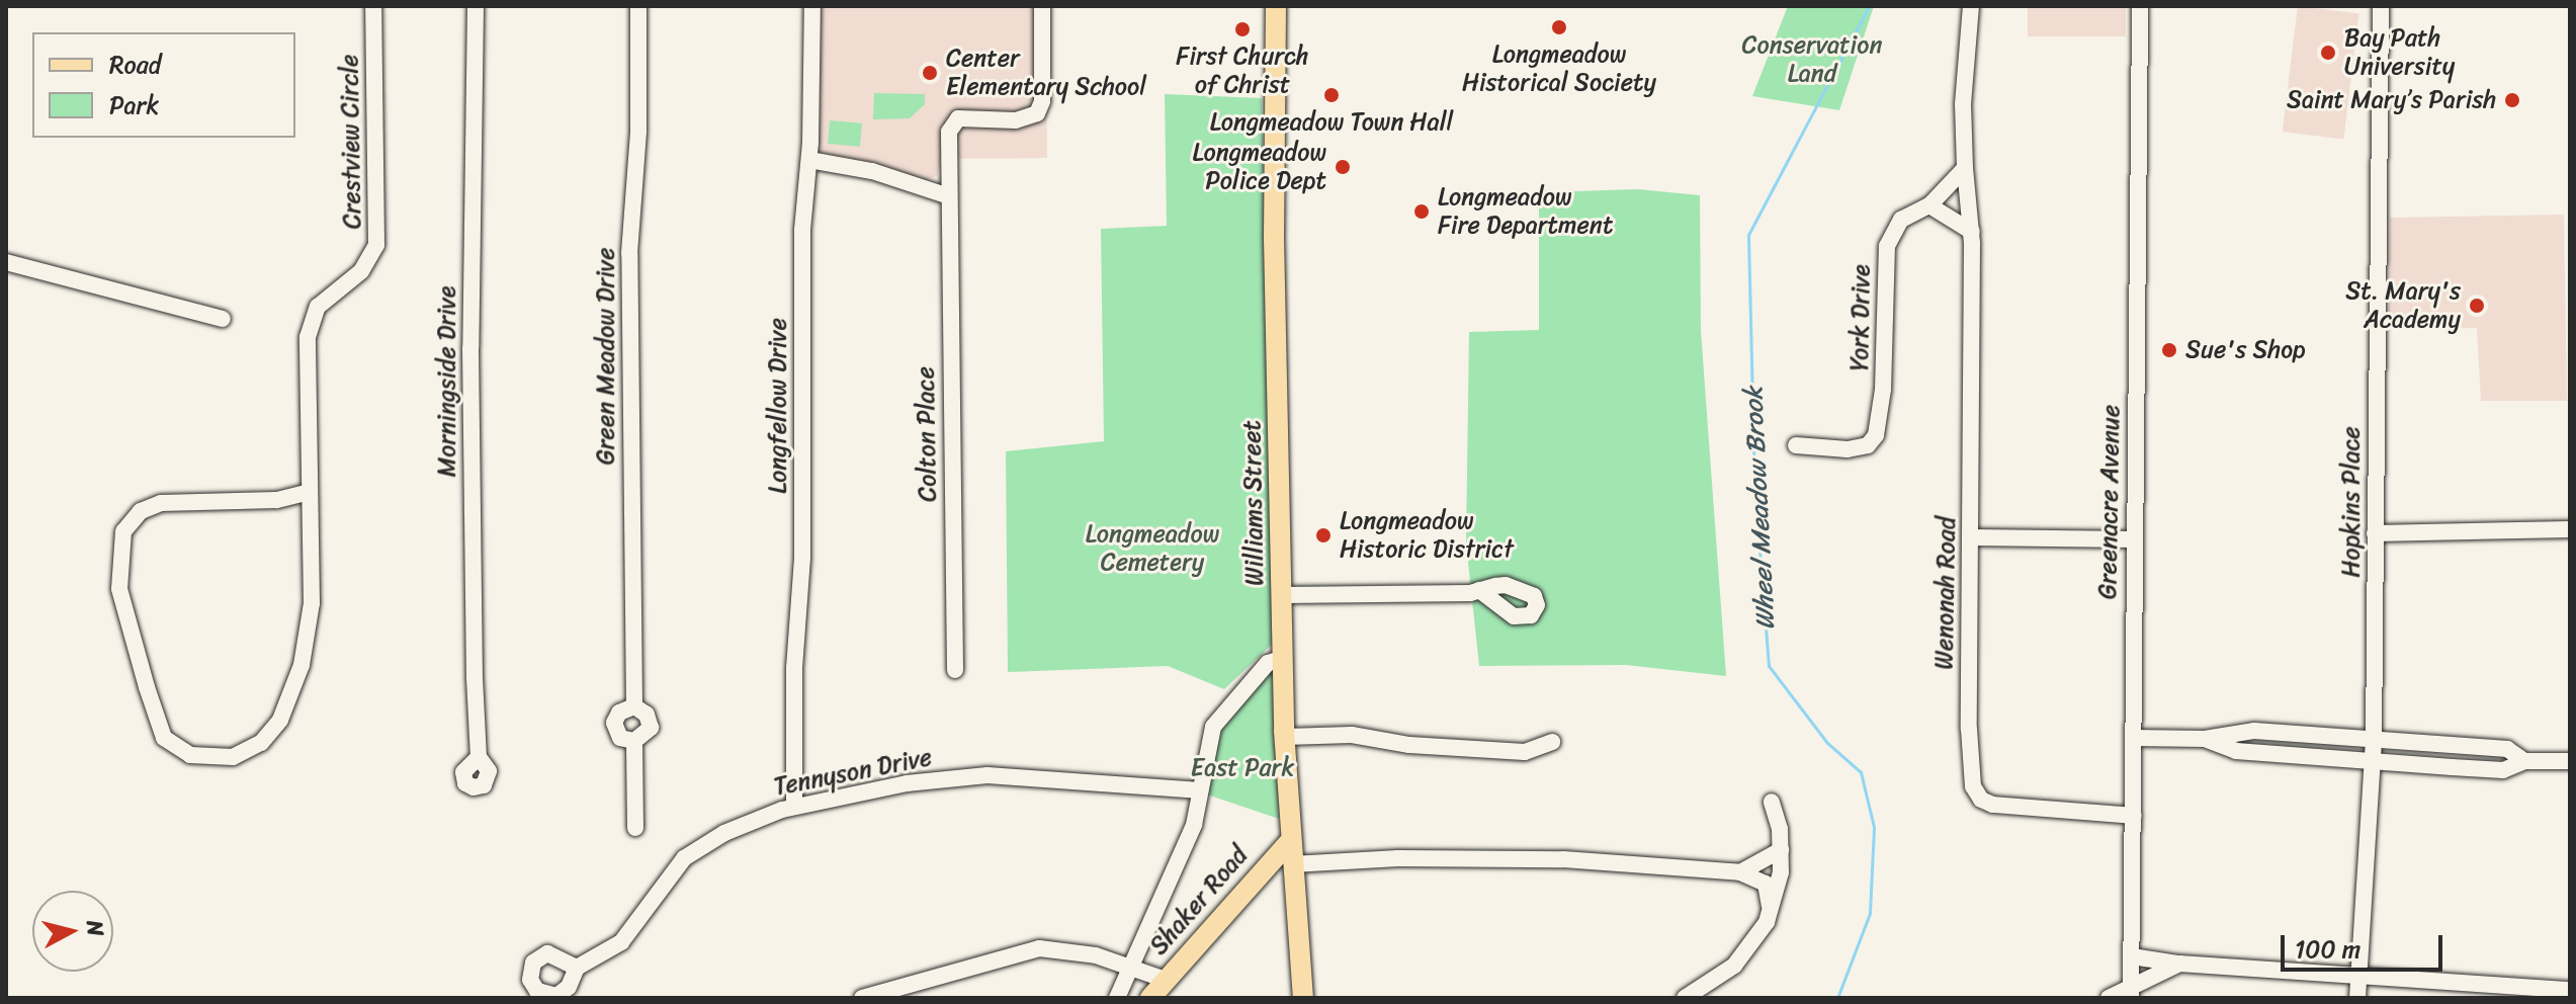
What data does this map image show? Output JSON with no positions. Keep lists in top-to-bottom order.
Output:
{
  "streets": {
    "main road": ["Williams Street", "Shaker Road"],
    "street": [
      "Crestview Circle",
      "York Drive",
      "Green Meadow Drive",
      "Morningside Drive",
      "Longfellow Drive",
      "Colton Place",
      "Greenacre Avenue",
      "Hopkins Place",
      "Wenonah Road",
      "Tennyson Drive"
    ]
  },
  "crossings": [
    ["York Drive", "Wenonah Road"],
    ["Longfellow Drive", "Tennyson Drive"],
    ["Greenacre Avenue", "Wenonah Road"],
    ["Williams Street", "Shaker Road"]
  ],
  "water": ["Wheel Meadow Brook"],
  "parks": ["Conservation Land", "Longmeadow Cemetery", "East Park"],
  "places": [
    "Longmeadow Historical Society",
    "First Church of Christ",
    "Bay Path University",
    "Center Elementary School",
    "Longmeadow Town Hall",
    "Saint Mary’s Parish",
    "Longmeadow Police Dept",
    "Longmeadow Fire Department",
    "St. Mary's Academy",
    "Sue's Shop",
    "Longmeadow Historic District"
  ],
  "legend": ["Road", "Park"],
  "scale_bar": "100 m",
  "north": "right"
}
